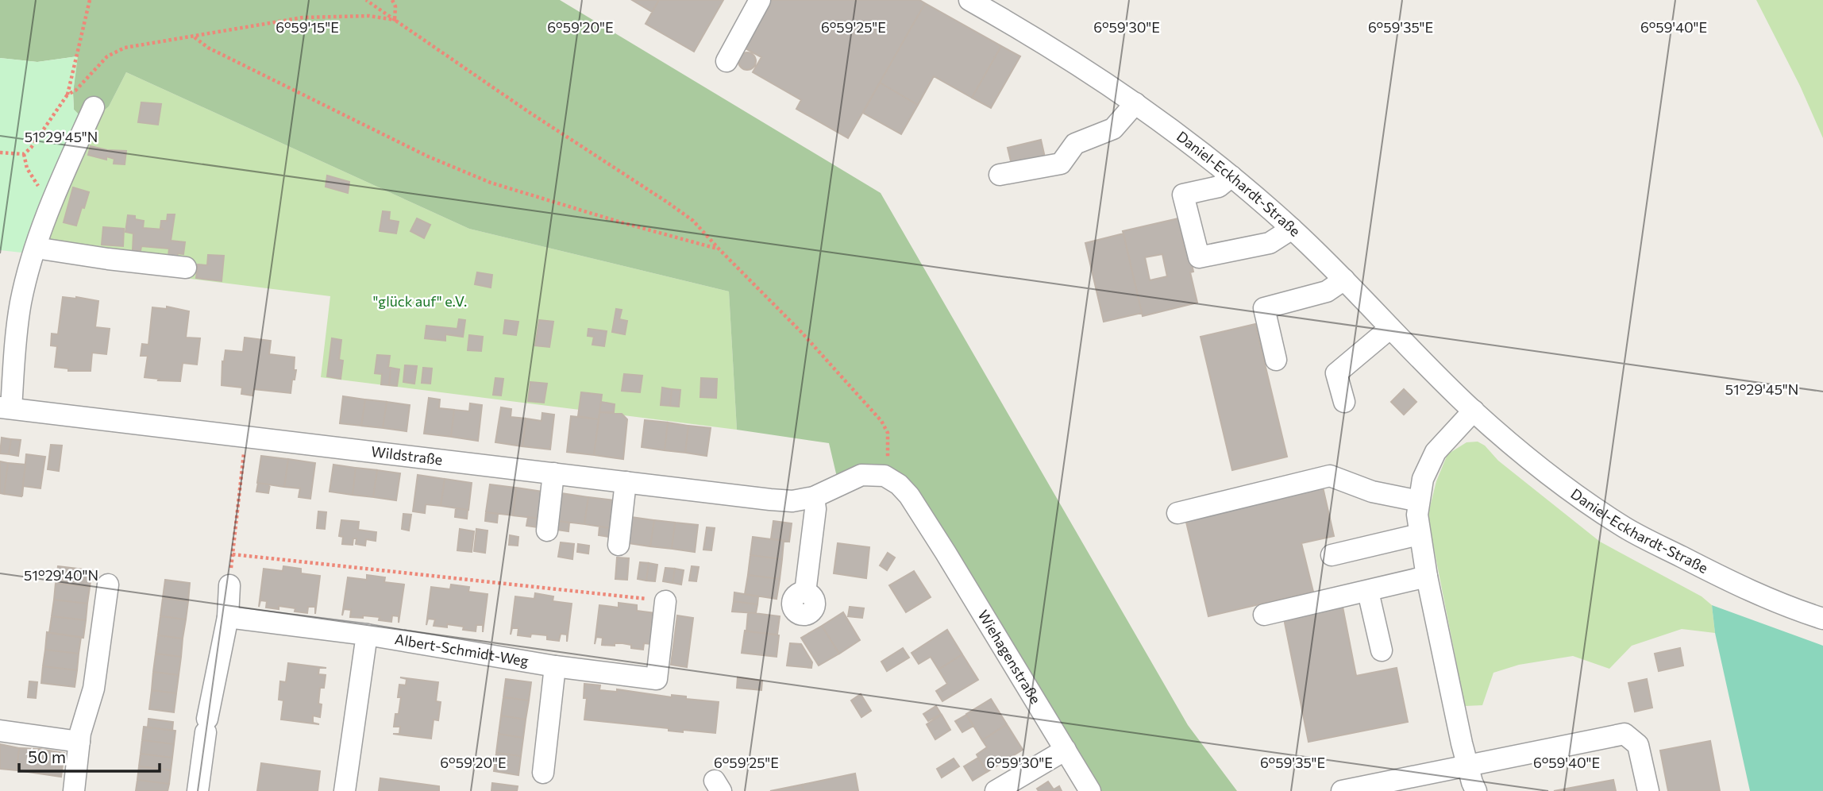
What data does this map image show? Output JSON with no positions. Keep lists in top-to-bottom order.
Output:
{
  "streets": {
    "street": [
      "Daniel-Eckhardt-Straße",
      "Wildstraße",
      "Albert-Schmidt-Weg",
      "Wiehagenstraße"
    ]
  },
  "crossings": [
    ["Wildstraße", "Wiehagenstraße"]
  ],
  "parks": ["\"glück auf\" e.V."],
  "scale_bar": "50 m",
  "coordinates": [
    "6°59'15\"E",
    "6°59'20\"E",
    "6°59'25\"E",
    "6°59'30\"E",
    "6°59'35\"E",
    "6°59'40\"E",
    "51°29'45\"N",
    "51°29'40\"N"
  ]
}
